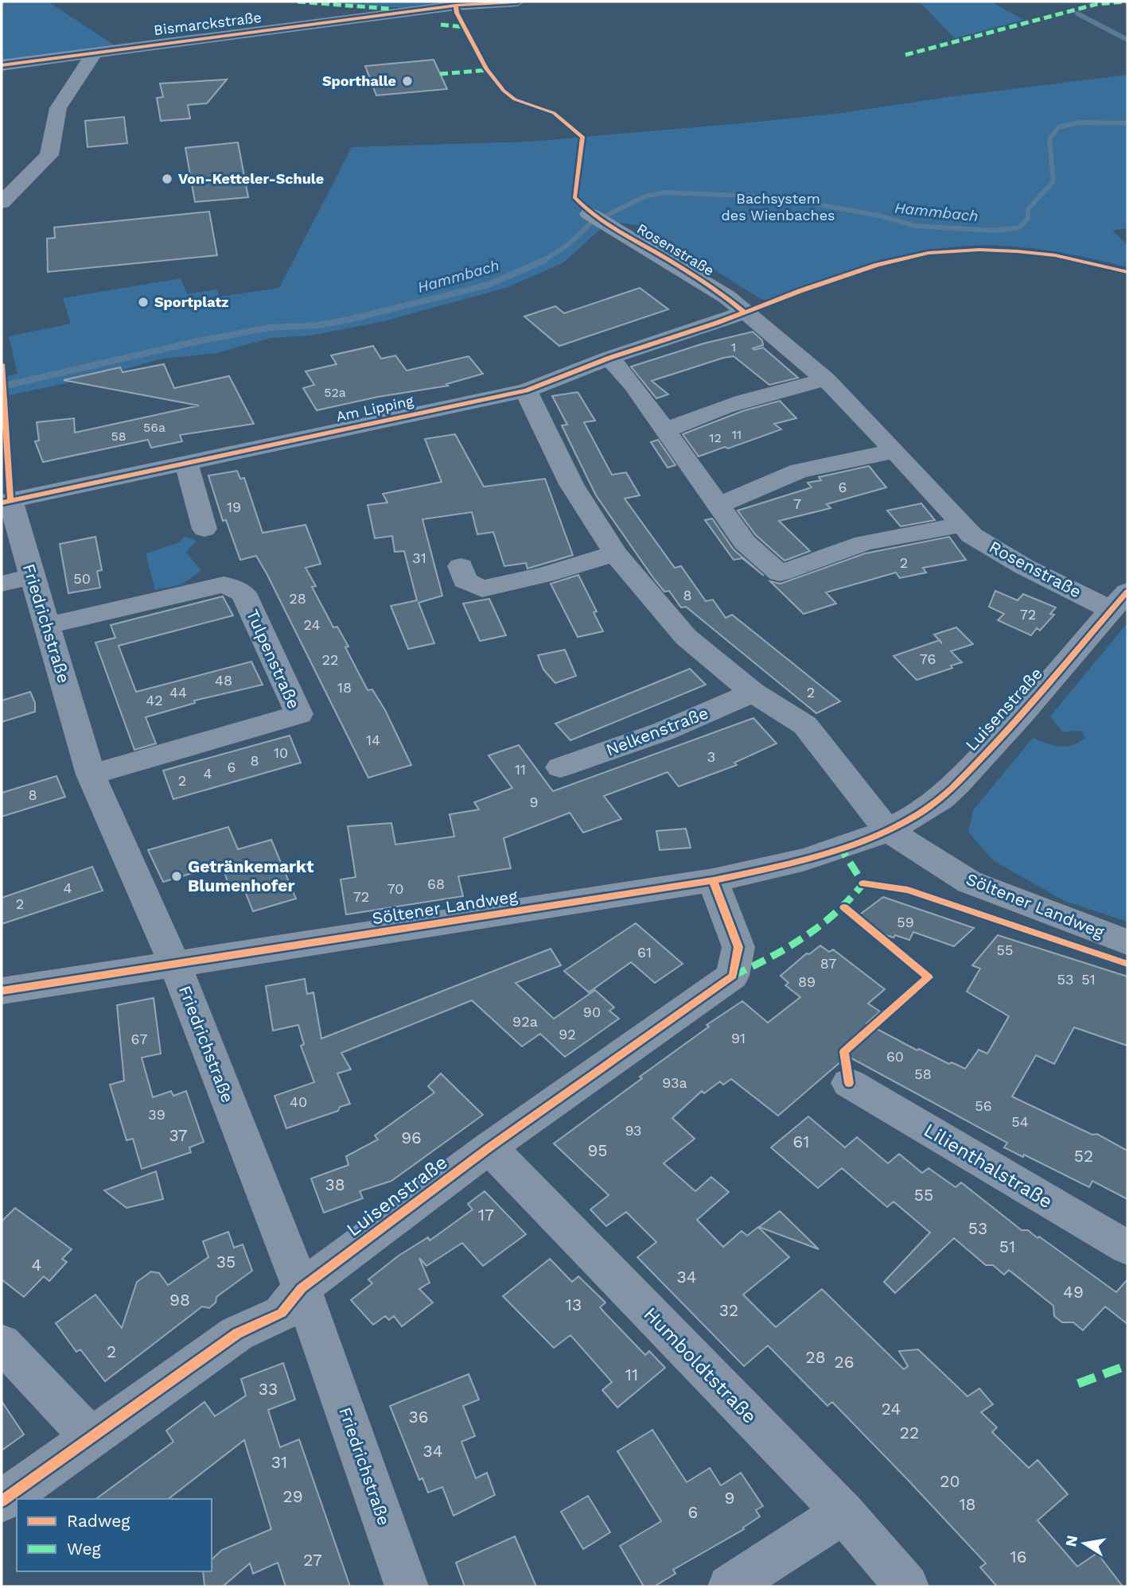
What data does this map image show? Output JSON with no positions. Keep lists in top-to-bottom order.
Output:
{
  "streets": {
    "street": [
      "Bismarckstraße",
      "Rosenstraße",
      "Am Lipping",
      "Friedrichstraße",
      "Tulpenstraße",
      "Luisenstraße",
      "Nelkenstraße",
      "Söltener Landweg",
      "Lilienthalstraße",
      "Humboldtstraße"
    ]
  },
  "crossings": [
    ["Rosenstraße", "Am Lipping"],
    ["Rosenstraße", "Luisenstraße"],
    ["Am Lipping", "Friedrichstraße"],
    ["Friedrichstraße", "Tulpenstraße"],
    ["Friedrichstraße", "Luisenstraße"],
    ["Friedrichstraße", "Söltener Landweg"],
    ["Luisenstraße", "Söltener Landweg"],
    ["Luisenstraße", "Humboldtstraße"]
  ],
  "water": ["Hammbach"],
  "parks": ["Bachsystem des Wienbaches"],
  "places": [
    "Sporthalle",
    "Von-Ketteler-Schule",
    "Sportplatz",
    "Getränkemarkt Blumenhofer"
  ],
  "house_numbers": [
    "1",
    "52a",
    "56a",
    "11",
    "58",
    "12",
    "6",
    "7",
    "19",
    "31",
    "2",
    "50",
    "8",
    "28",
    "72",
    "24",
    "76",
    "22",
    "48",
    "18",
    "44",
    "2",
    "42",
    "14",
    "10",
    "3",
    "8",
    "6",
    "11",
    "4",
    "2",
    "8",
    "9",
    "68",
    "4",
    "70",
    "72",
    "2",
    "59",
    "55",
    "61",
    "87",
    "53",
    "51",
    "89",
    "90",
    "92a",
    "92",
    "91",
    "67",
    "60",
    "58",
    "93a",
    "40",
    "56",
    "39",
    "54",
    "93",
    "37",
    "96",
    "61",
    "95",
    "52",
    "38",
    "55",
    "17",
    "53",
    "51",
    "35",
    "4",
    "34",
    "49",
    "98",
    "13",
    "32",
    "2",
    "28",
    "26",
    "11",
    "33",
    "24",
    "36",
    "22",
    "34",
    "31",
    "20",
    "29",
    "9",
    "18",
    "6",
    "16",
    "27"
  ],
  "legend": ["Radweg", "Weg"],
  "north": "left"
}
